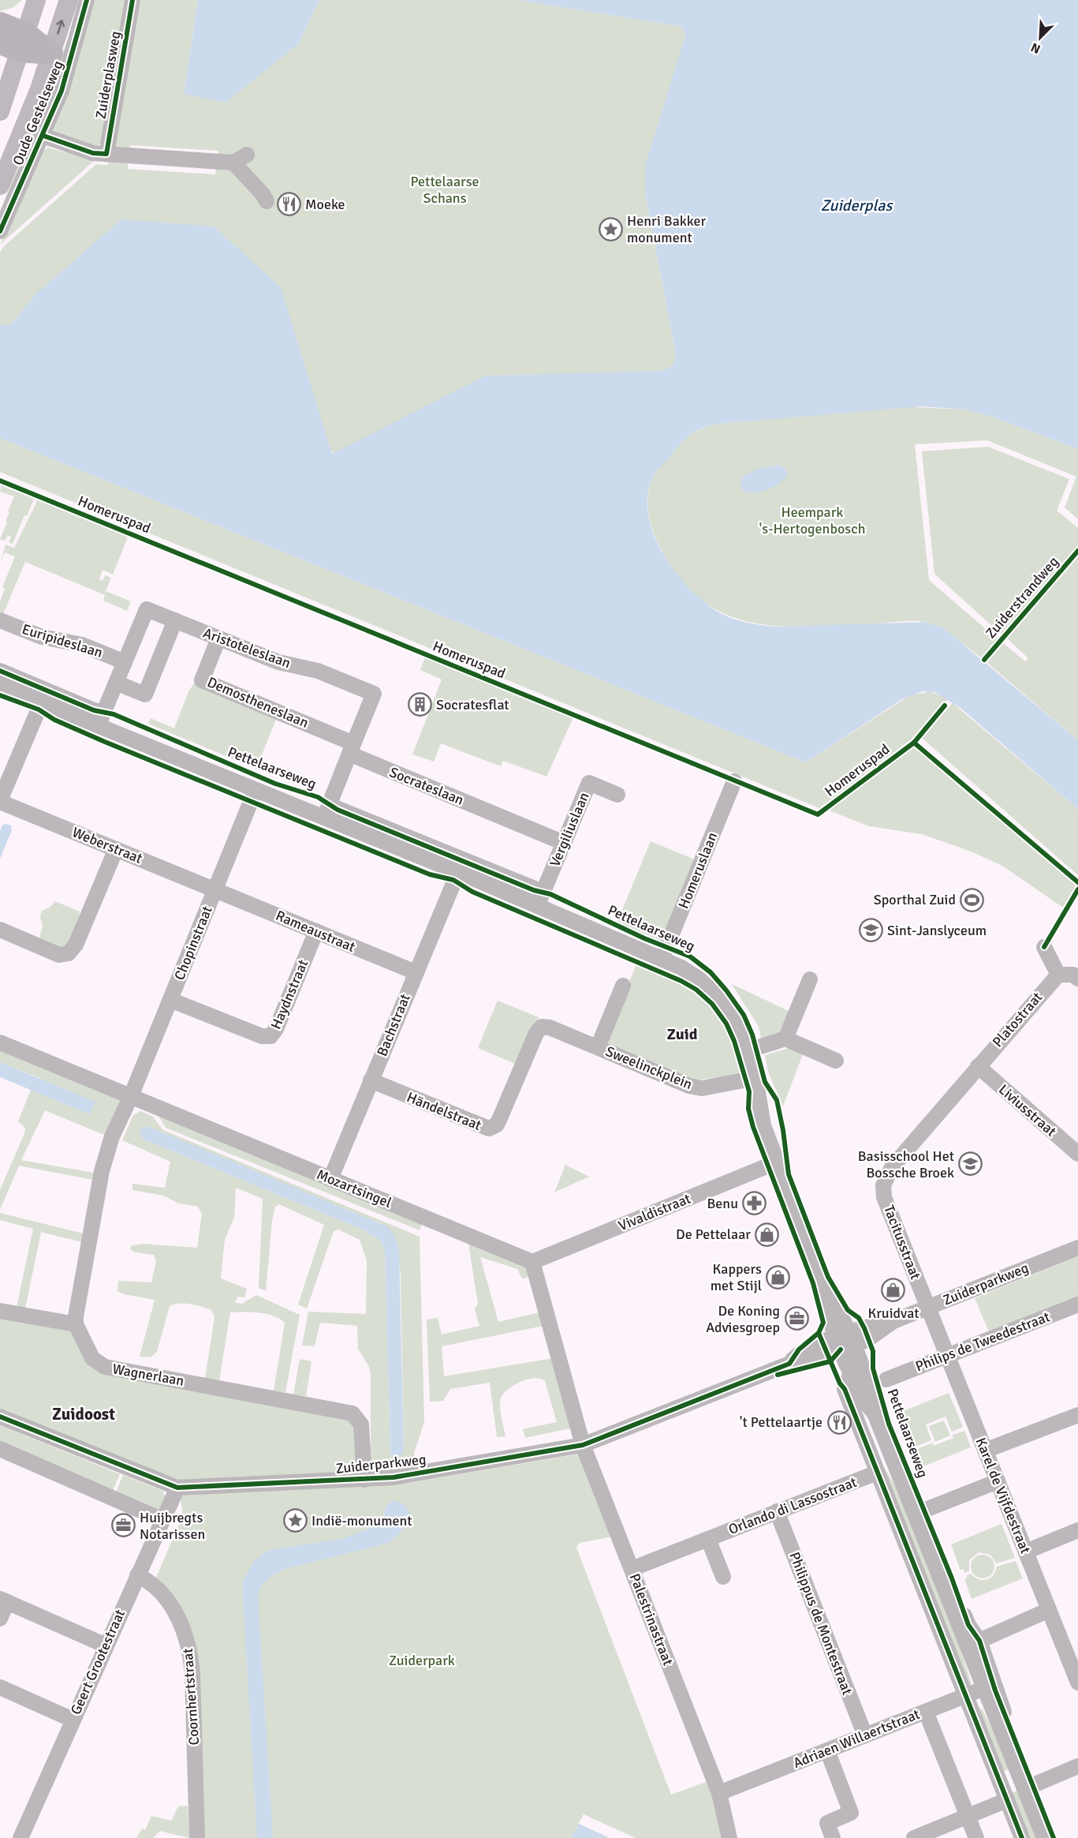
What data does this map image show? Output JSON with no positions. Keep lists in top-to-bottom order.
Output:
{
  "streets": {
    "street": [
      "Zuiderplasweg",
      "Oude Gestelseweg",
      "Euripideslaan",
      "Aristoteleslaan",
      "Demostheneslaan",
      "Pettelaarseweg",
      "Socrateslaan",
      "Vergiliuslaan",
      "Weberstraat",
      "Homeruslaan",
      "Rameaustraat",
      "Chopinstraat",
      "Haydnstraat",
      "Platostraat",
      "Bachstraat",
      "Sweelinckplein",
      "Liviusstraat",
      "Händelstraat",
      "Mozartsingel",
      "Vivaldistraat",
      "Tacitusstraat",
      "Zuiderparkweg",
      "Philips de Tweedestraat",
      "Wagnerlaan",
      "Karel de Vijfdestraat",
      "Orlando di Lassostraat",
      "Palestrinastraat",
      "Philippus de Montestraat",
      "Geert Grootestraat",
      "Coornhertstraat",
      "Adriaen Willaertstraat"
    ],
    "cycle path": ["Homeruspad", "Zuiderstrandweg"]
  },
  "crossings": [
    ["Euripideslaan", "Aristoteleslaan"],
    ["Aristoteleslaan", "Demostheneslaan"],
    ["Aristoteleslaan", "Socrateslaan"],
    ["Demostheneslaan", "Socrateslaan"],
    ["Pettelaarseweg", "Vergiliuslaan"],
    ["Pettelaarseweg", "Homeruslaan"],
    ["Pettelaarseweg", "Chopinstraat"],
    ["Pettelaarseweg", "Bachstraat"],
    ["Pettelaarseweg", "Sweelinckplein"],
    ["Pettelaarseweg", "Vivaldistraat"],
    ["Pettelaarseweg", "Zuiderparkweg"],
    ["Pettelaarseweg", "Adriaen Willaertstraat"],
    ["Socrateslaan", "Vergiliuslaan"],
    ["Weberstraat", "Rameaustraat"],
    ["Weberstraat", "Chopinstraat"],
    ["Rameaustraat", "Chopinstraat"],
    ["Rameaustraat", "Haydnstraat"],
    ["Rameaustraat", "Bachstraat"],
    ["Chopinstraat", "Haydnstraat"],
    ["Chopinstraat", "Mozartsingel"],
    ["Platostraat", "Liviusstraat"],
    ["Platostraat", "Tacitusstraat"],
    ["Bachstraat", "Händelstraat"],
    ["Bachstraat", "Mozartsingel"],
    ["Sweelinckplein", "Händelstraat"],
    ["Liviusstraat", "Tacitusstraat"],
    ["Mozartsingel", "Vivaldistraat"],
    ["Tacitusstraat", "Zuiderparkweg"],
    ["Tacitusstraat", "Karel de Vijfdestraat"],
    ["Zuiderparkweg", "Wagnerlaan"],
    ["Zuiderparkweg", "Karel de Vijfdestraat"],
    ["Zuiderparkweg", "Palestrinastraat"],
    ["Zuiderparkweg", "Geert Grootestraat"],
    ["Philips de Tweedestraat", "Karel de Vijfdestraat"],
    ["Orlando di Lassostraat", "Palestrinastraat"],
    ["Orlando di Lassostraat", "Philippus de Montestraat"],
    ["Palestrinastraat", "Adriaen Willaertstraat"],
    ["Philippus de Montestraat", "Adriaen Willaertstraat"],
    ["Geert Grootestraat", "Coornhertstraat"]
  ],
  "districts": ["Zuid", "Zuidoost"],
  "water": ["Zuiderplas"],
  "parks": ["Pettelaarse Schans", "Heempark 's-Hertogenbosch", "Zuiderpark"],
  "places": {
    "restaurant": ["Moeke", "'t Pettelaartje"],
    "place": ["Henri Bakker monument", "Indië-monument"],
    "building": ["Socratesflat"],
    "sports": ["Sporthal Zuid"],
    "school or university": ["Sint-Janslyceum", "Basisschool Het Bossche Broek"],
    "pharmacy": ["Benu"],
    "shop": ["De Pettelaar", "Kappers met Stijl", "Kruidvat"],
    "office": ["De Koning Adviesgroep", "Huijbregts Notarissen"]
  },
  "north": "bottom left"
}
